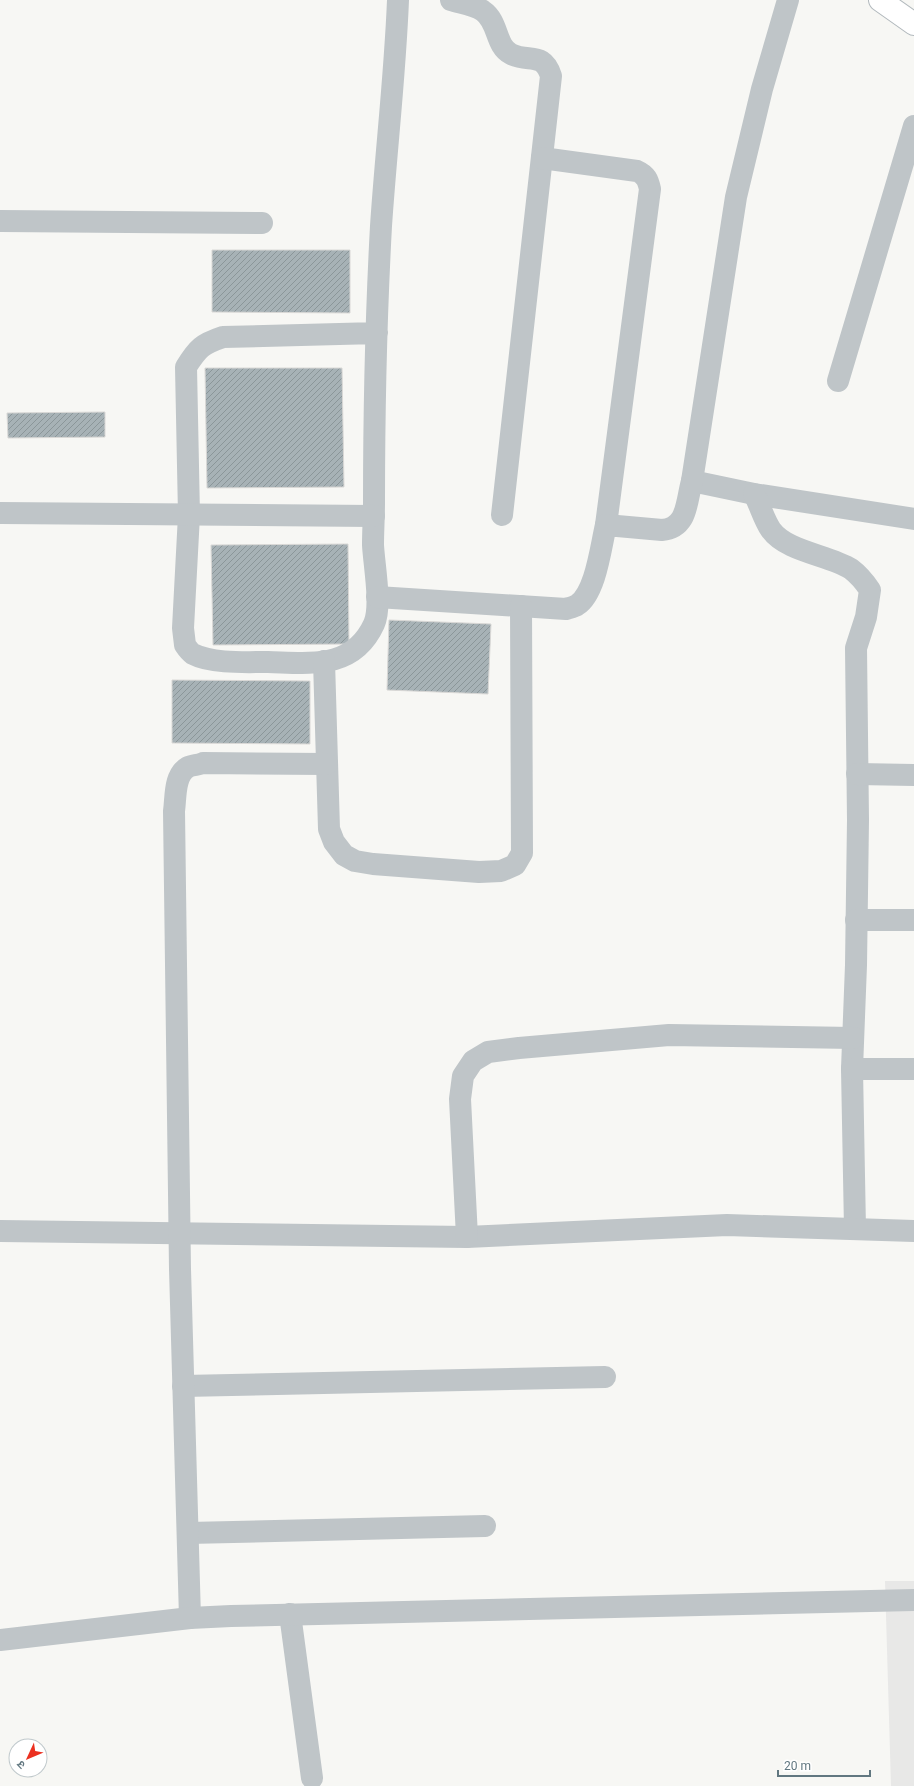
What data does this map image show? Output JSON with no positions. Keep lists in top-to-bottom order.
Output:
{
  "scale_bar": "20 m",
  "north": "bottom left"
}
